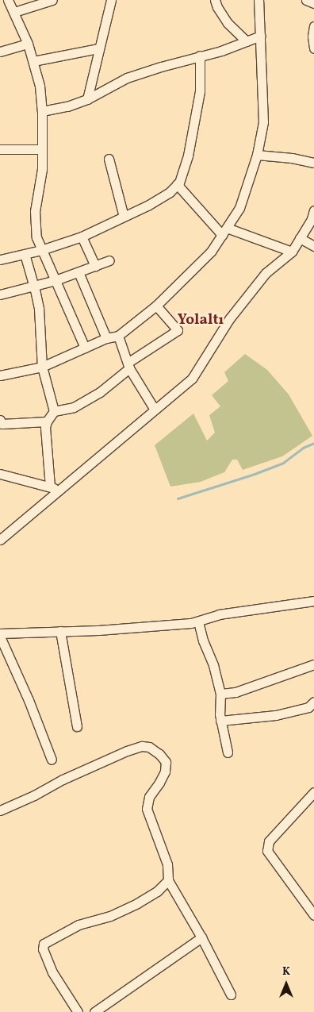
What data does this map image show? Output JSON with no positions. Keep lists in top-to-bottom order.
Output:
{
  "districts": ["Yolaltı"],
  "north": "top"
}
